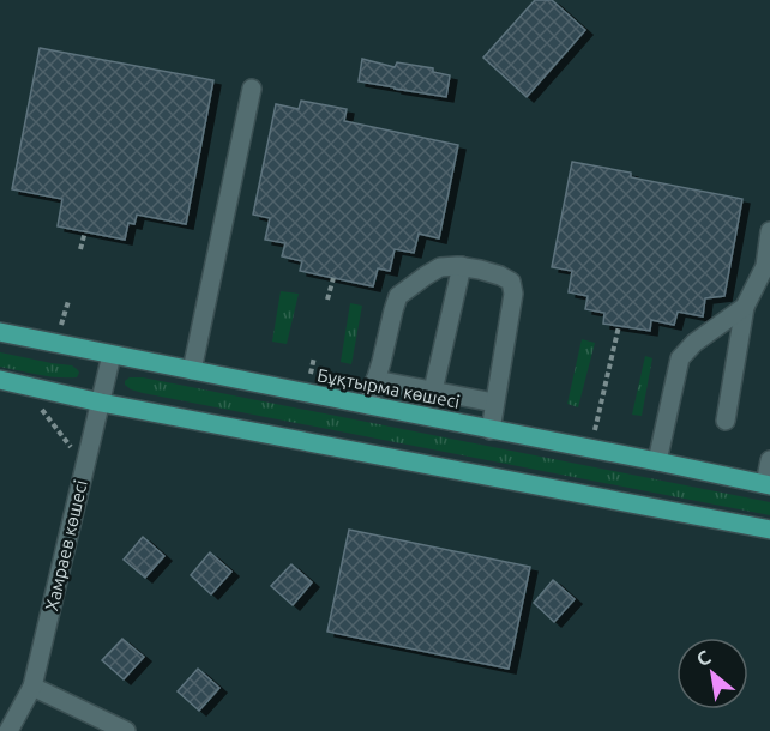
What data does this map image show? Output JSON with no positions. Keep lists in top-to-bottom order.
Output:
{
  "streets": {
    "main road": ["Бұқтырма көшесі"],
    "street": ["Хамраев көшесі"]
  },
  "crossings": [
    ["Бұқтырма көшесі", "Хамраев көшесі"]
  ],
  "north": "top left"
}
